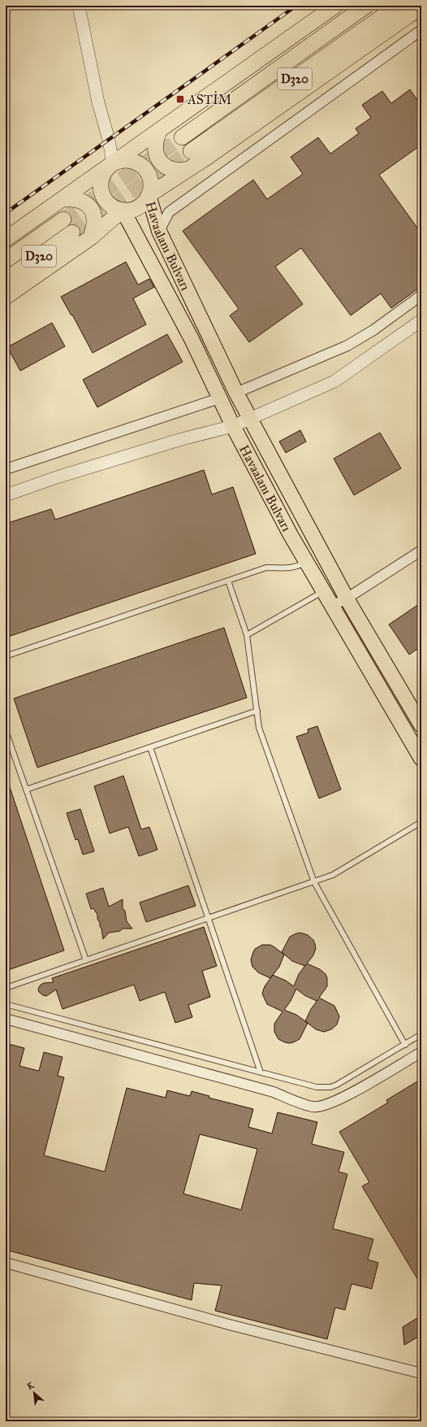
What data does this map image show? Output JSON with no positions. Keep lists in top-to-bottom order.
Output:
{
  "streets": {
    "highway": ["D320"],
    "main road": ["Havaalanı Bulvarı"]
  },
  "places": {
    "transit": ["ASTİM"]
  },
  "north": "top left"
}
